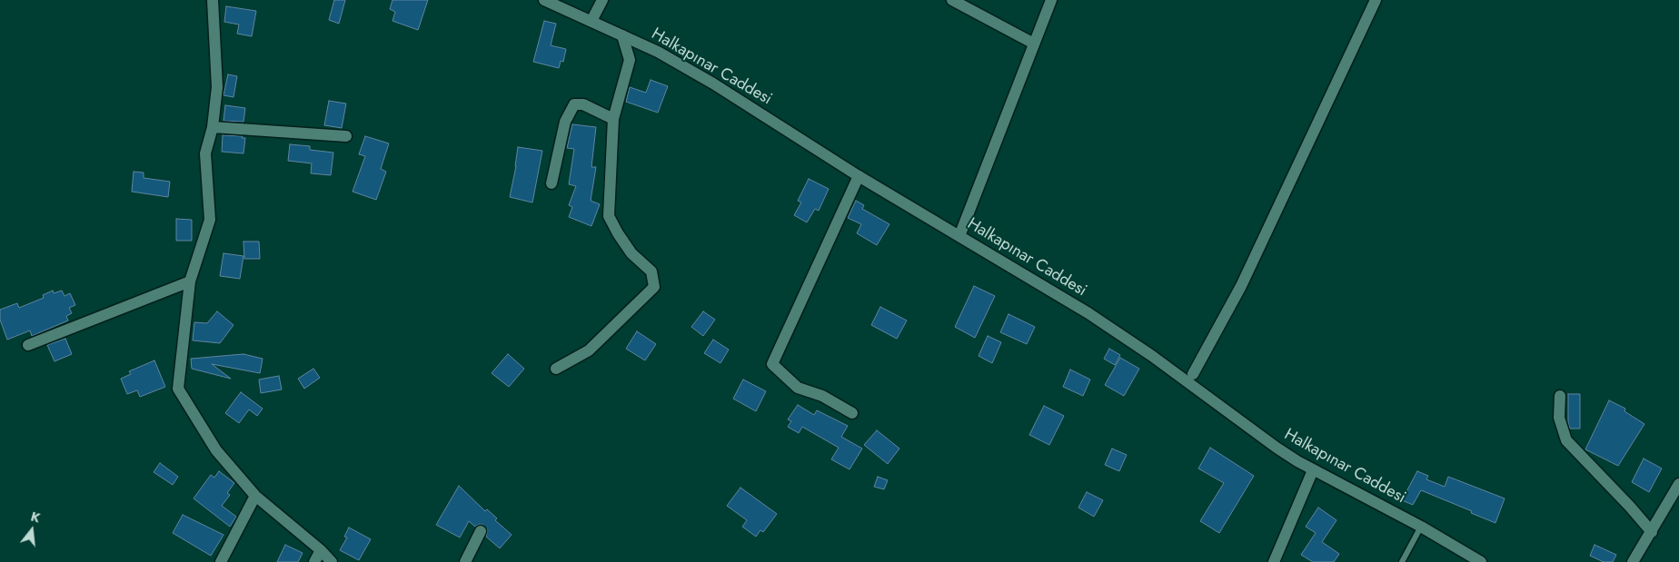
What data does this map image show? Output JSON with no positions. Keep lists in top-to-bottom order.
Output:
{
  "streets": {
    "street": ["Halkapınar Caddesi"]
  },
  "north": "top"
}
